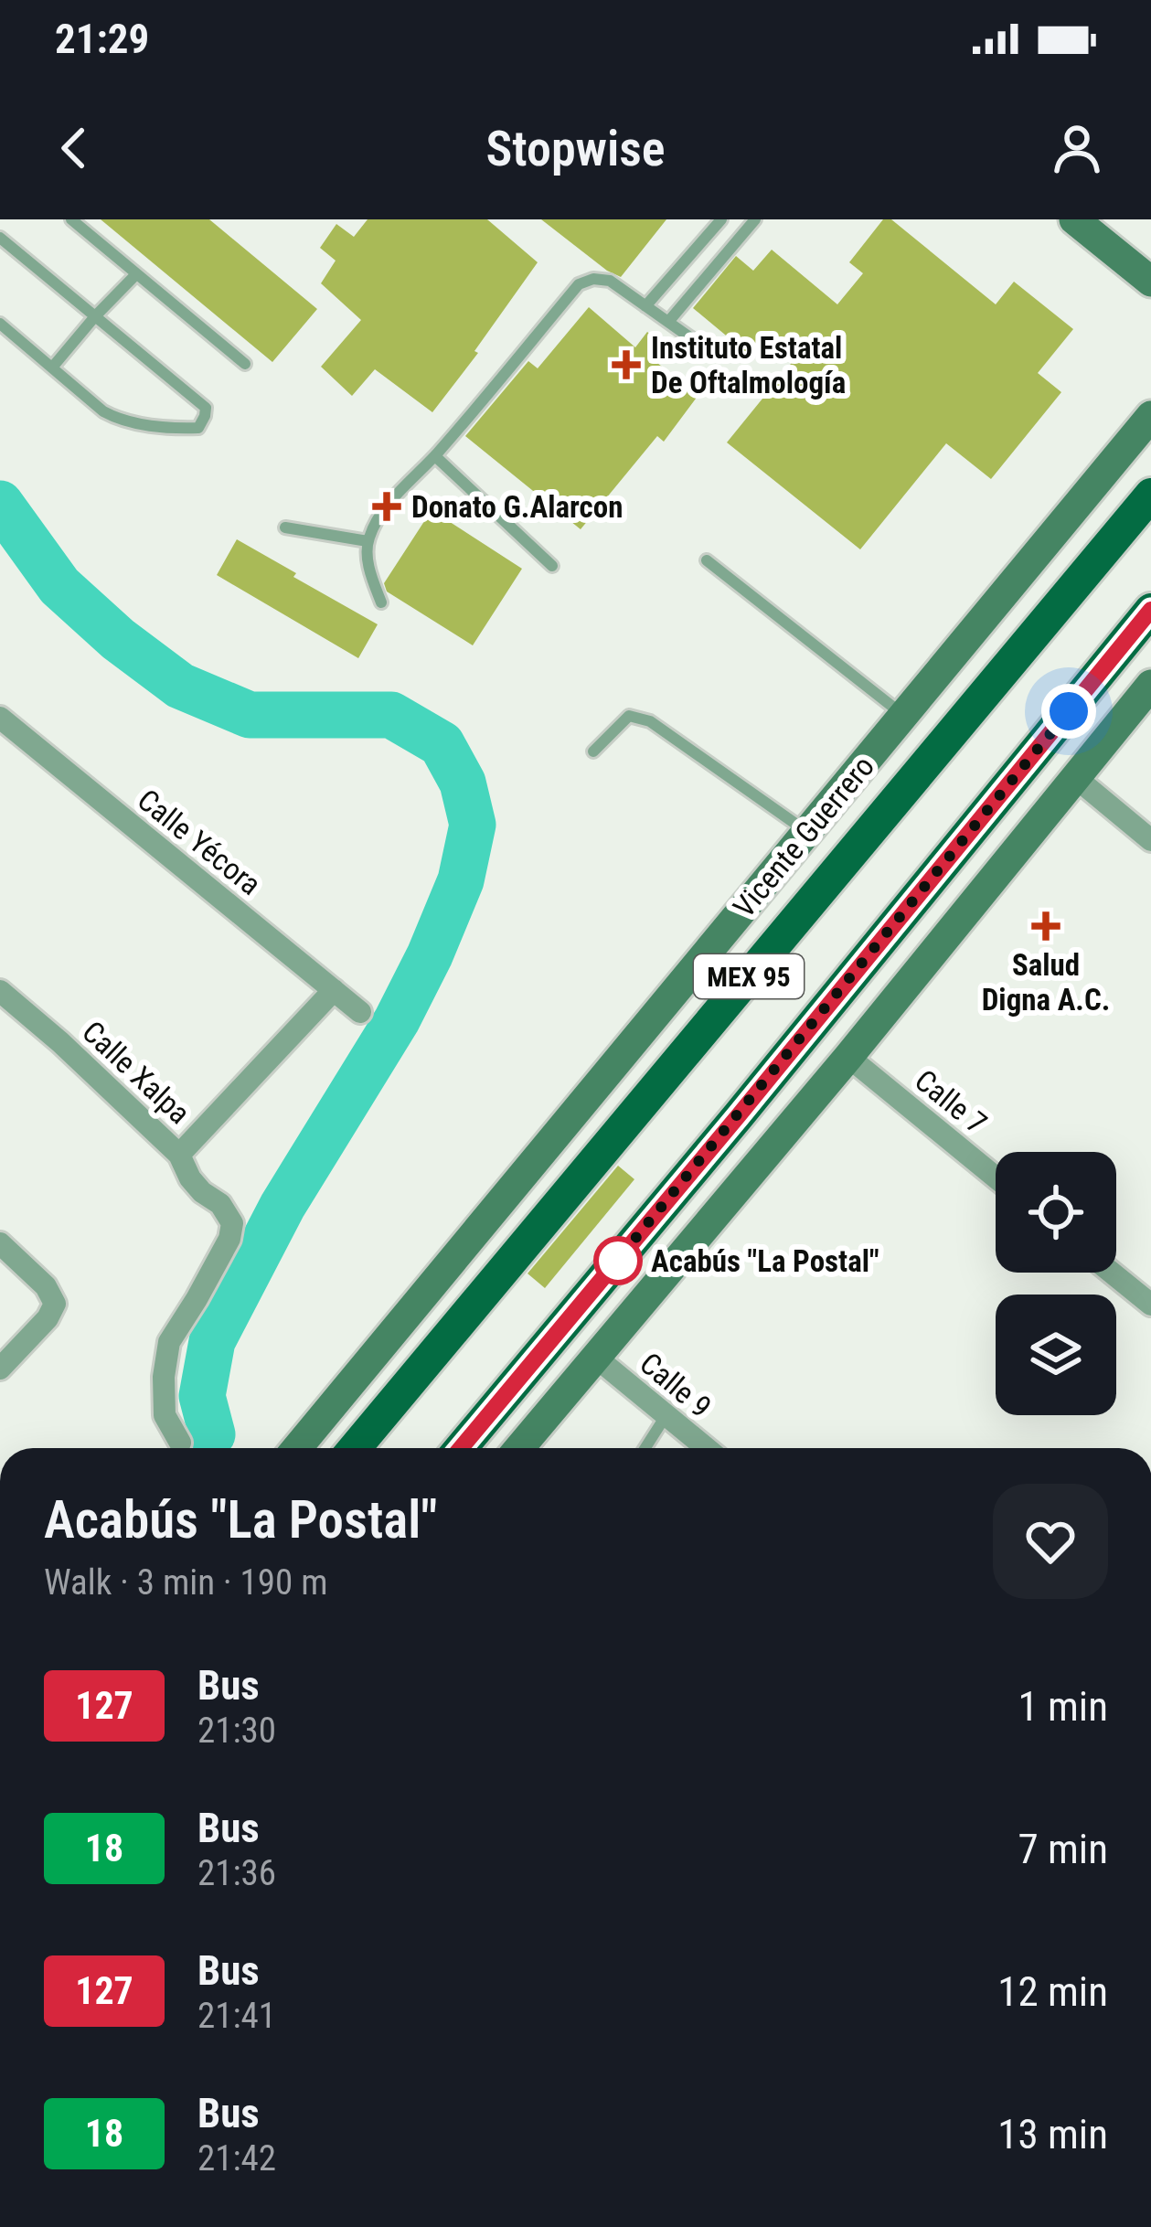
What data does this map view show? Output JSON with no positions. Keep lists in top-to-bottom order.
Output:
{
  "streets": {
    "main road": ["Vicente Guerrero", "MEX 95"],
    "street": [
      "Calle Yécora",
      "Calle Xalpa",
      "Calle 7",
      "Calle 9"
    ]
  },
  "places": {
    "health": ["Instituto Estatal De Oftalmología", "Donato G.Alarcon", "Salud Digna A.C."],
    "other": ["Acabús \"La Postal\""]
  },
  "lines": ["bus line 127"],
  "page": {
    "status": "21:29",
    "header": "Stopwise",
    "heading": ["Acabús \"La Postal\"", "Walk · 3 min · 190 m"],
    "list": [
      {
        "mark": "127",
        "name": "Bus",
        "note": "21:30",
        "value": "1 min"
      },
      {
        "mark": "18",
        "name": "Bus",
        "note": "21:36",
        "value": "7 min"
      },
      {
        "mark": "127",
        "name": "Bus",
        "note": "21:41",
        "value": "12 min"
      },
      {
        "mark": "18",
        "name": "Bus",
        "note": "21:42",
        "value": "13 min"
      }
    ]
  }
}
